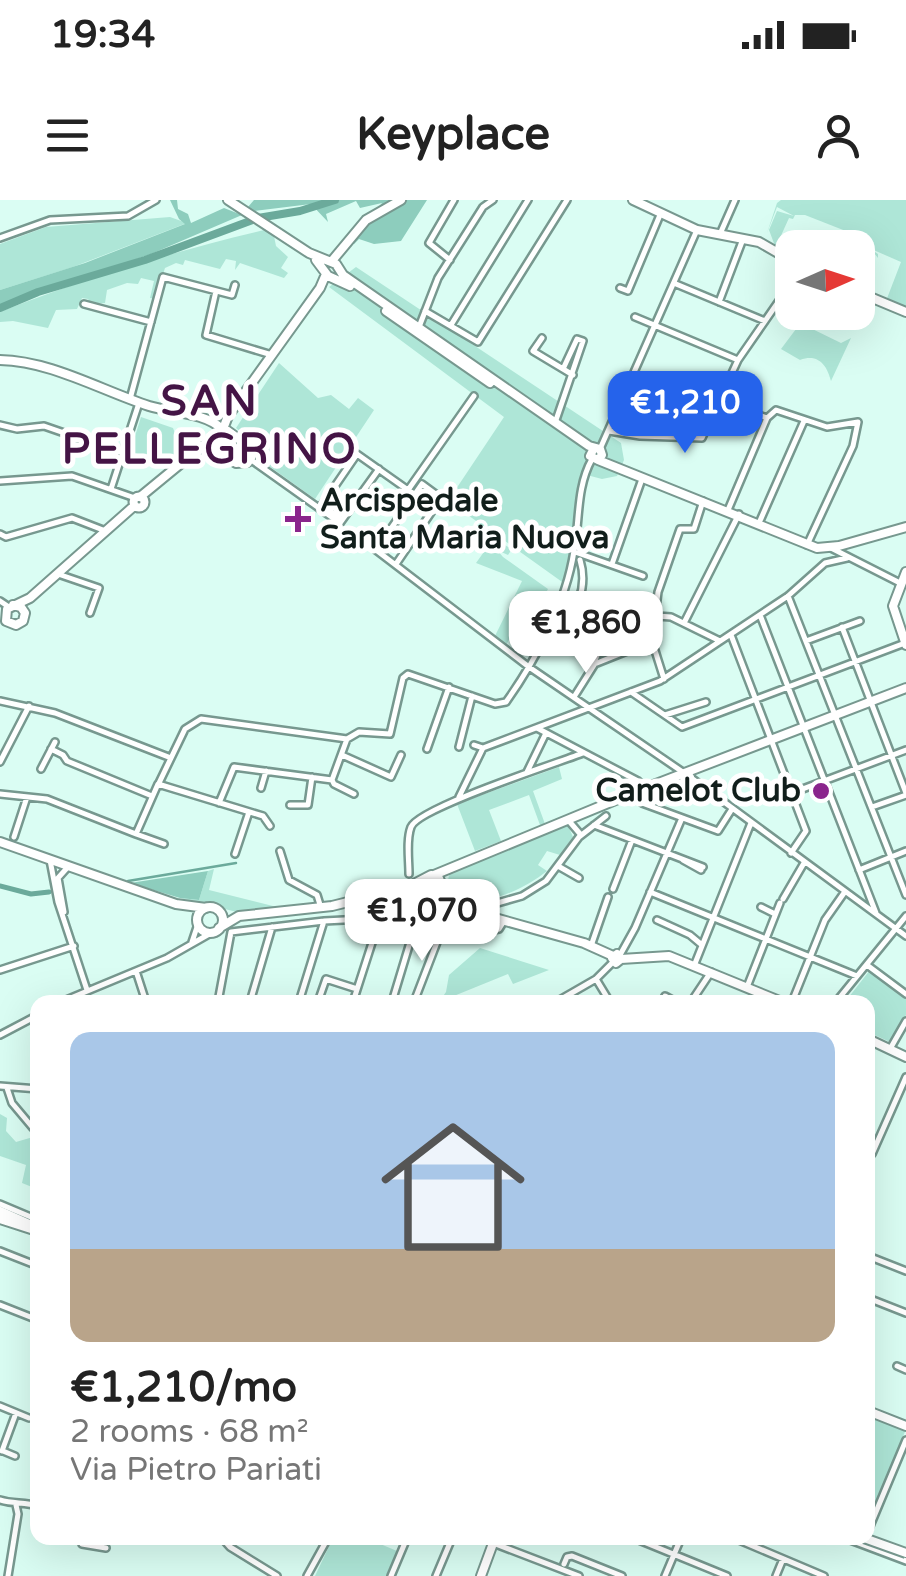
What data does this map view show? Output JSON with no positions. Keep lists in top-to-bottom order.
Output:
{
  "districts": ["SAN PELLEGRINO"],
  "places": {
    "health": ["Arcispedale Santa Maria Nuova"],
    "other": ["Camelot Club"]
  },
  "north": "right",
  "page": {
    "status": "19:34",
    "header": "Keyplace",
    "price": ["€1,210", "€1,860", "€1,070"],
    "list": [
      {
        "name": "€1,210/mo",
        "note": "2 rooms · 68 m² · Via Pietro Pariati"
      }
    ]
  }
}
